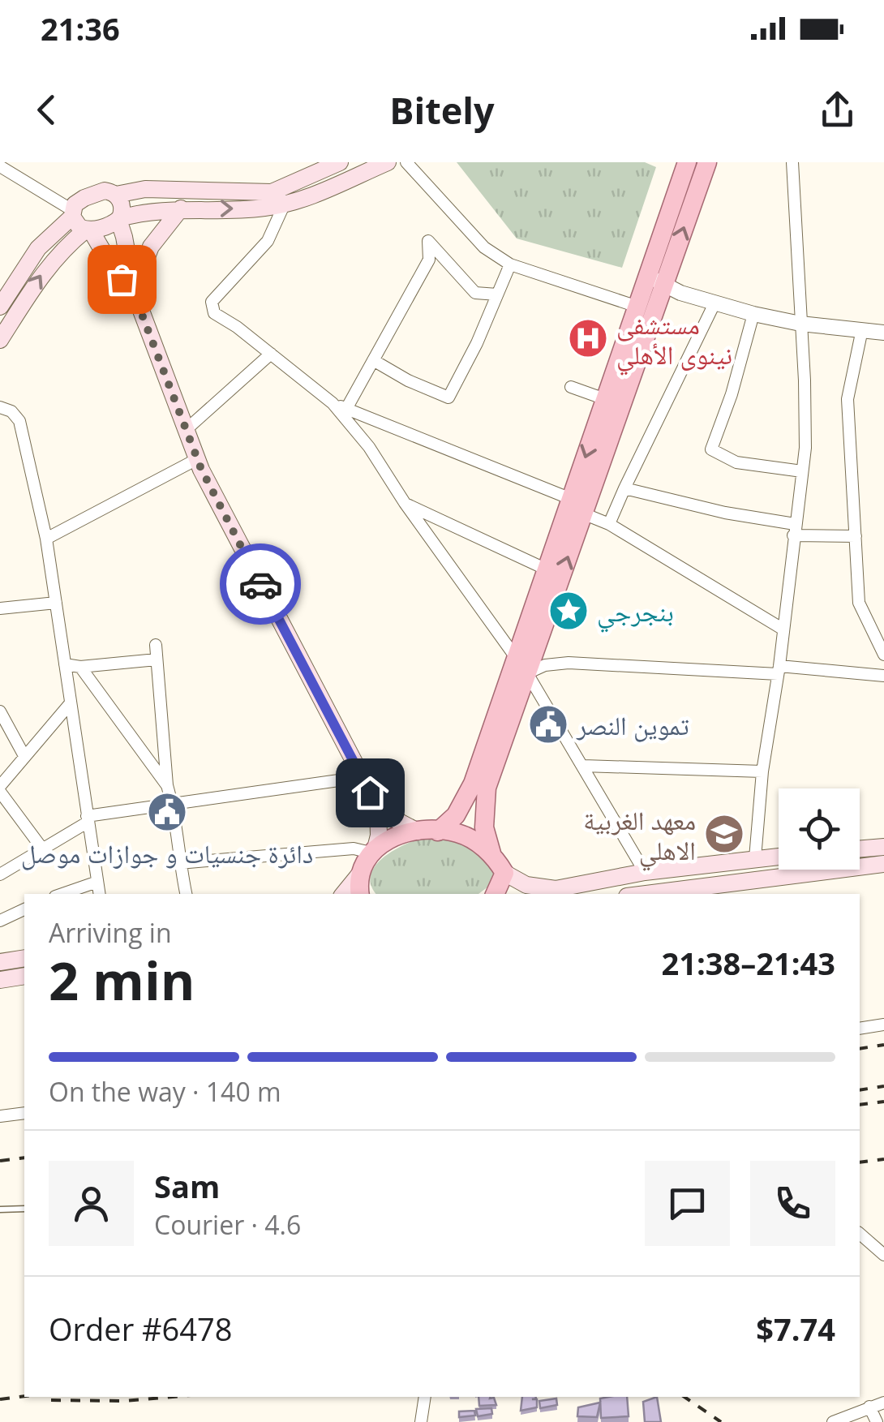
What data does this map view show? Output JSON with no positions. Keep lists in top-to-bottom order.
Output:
{
  "places": {
    "hospital": ["مستشفى نينوى الأهلي"],
    "place": ["بنجرجي"],
    "public building": ["تموين النصر", "دائرة جنسيات و جوازات موصل"],
    "school or university": ["معهد الغربية الاهلي"]
  },
  "page": {
    "status": "21:36",
    "header": "Bitely",
    "heading": ["2 min", "Arriving in", "21:38–21:43"],
    "panel": [
      "Sam",
      "Courier · 4.6",
      "Order #6478",
      "$7.74"
    ],
    "bar": "On the way · 140 m"
  }
}
